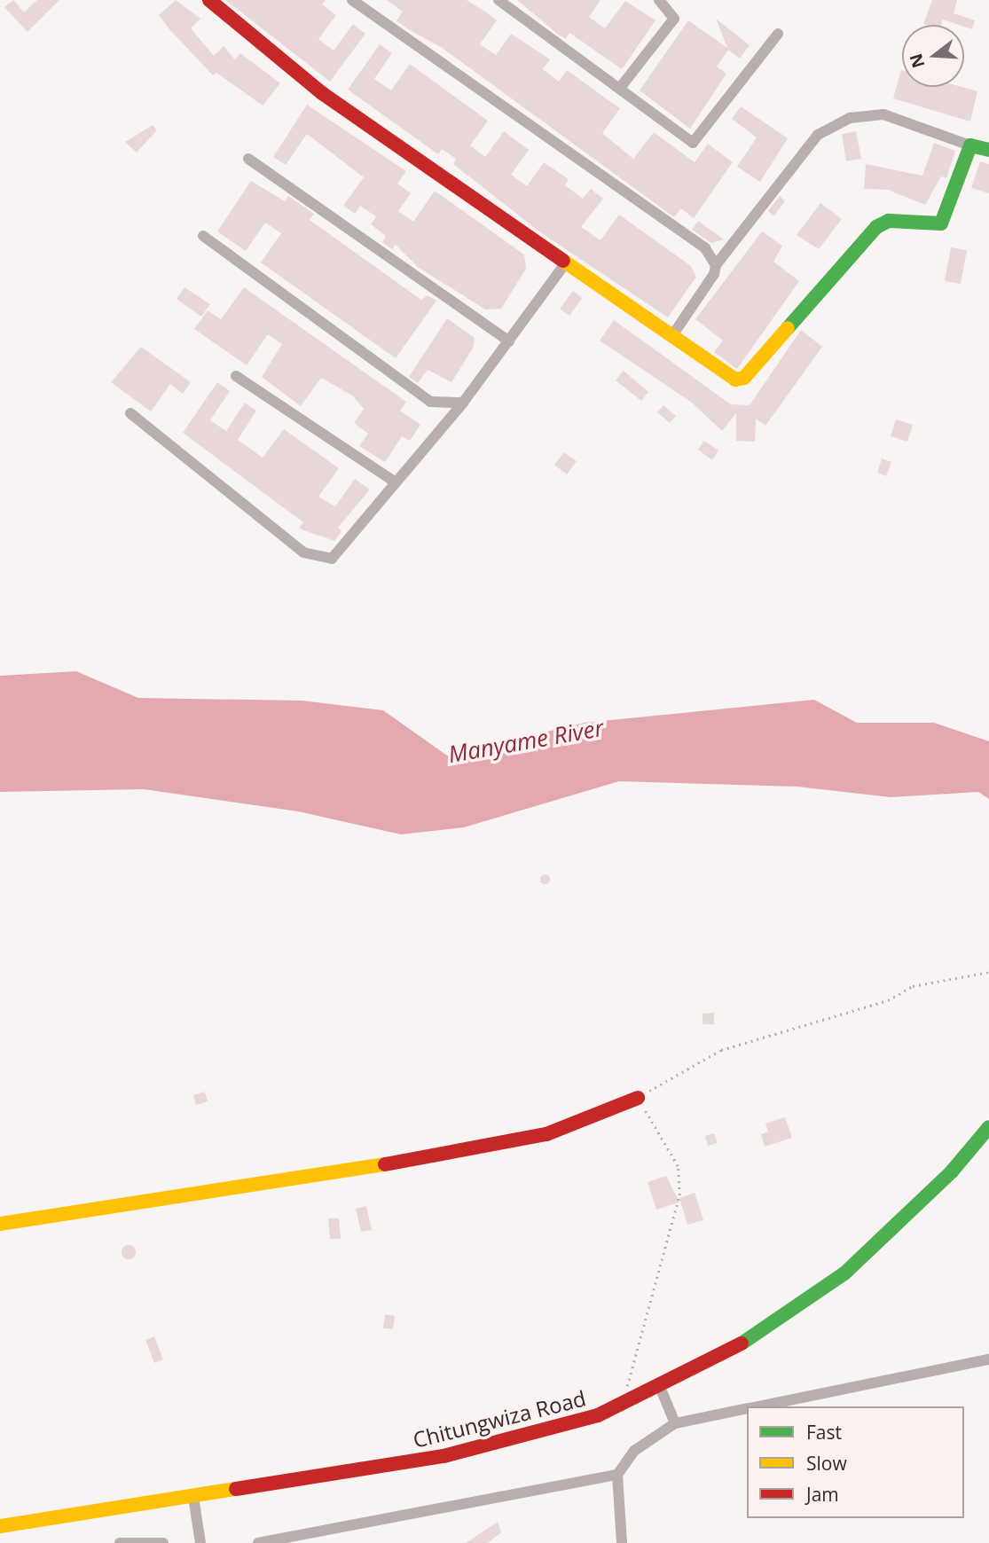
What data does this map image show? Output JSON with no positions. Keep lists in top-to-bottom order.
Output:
{
  "streets": {
    "street": ["Chitungwiza Road"]
  },
  "water": ["Manyame River"],
  "legend": ["Fast", "Slow", "Jam"],
  "north": "left"
}
